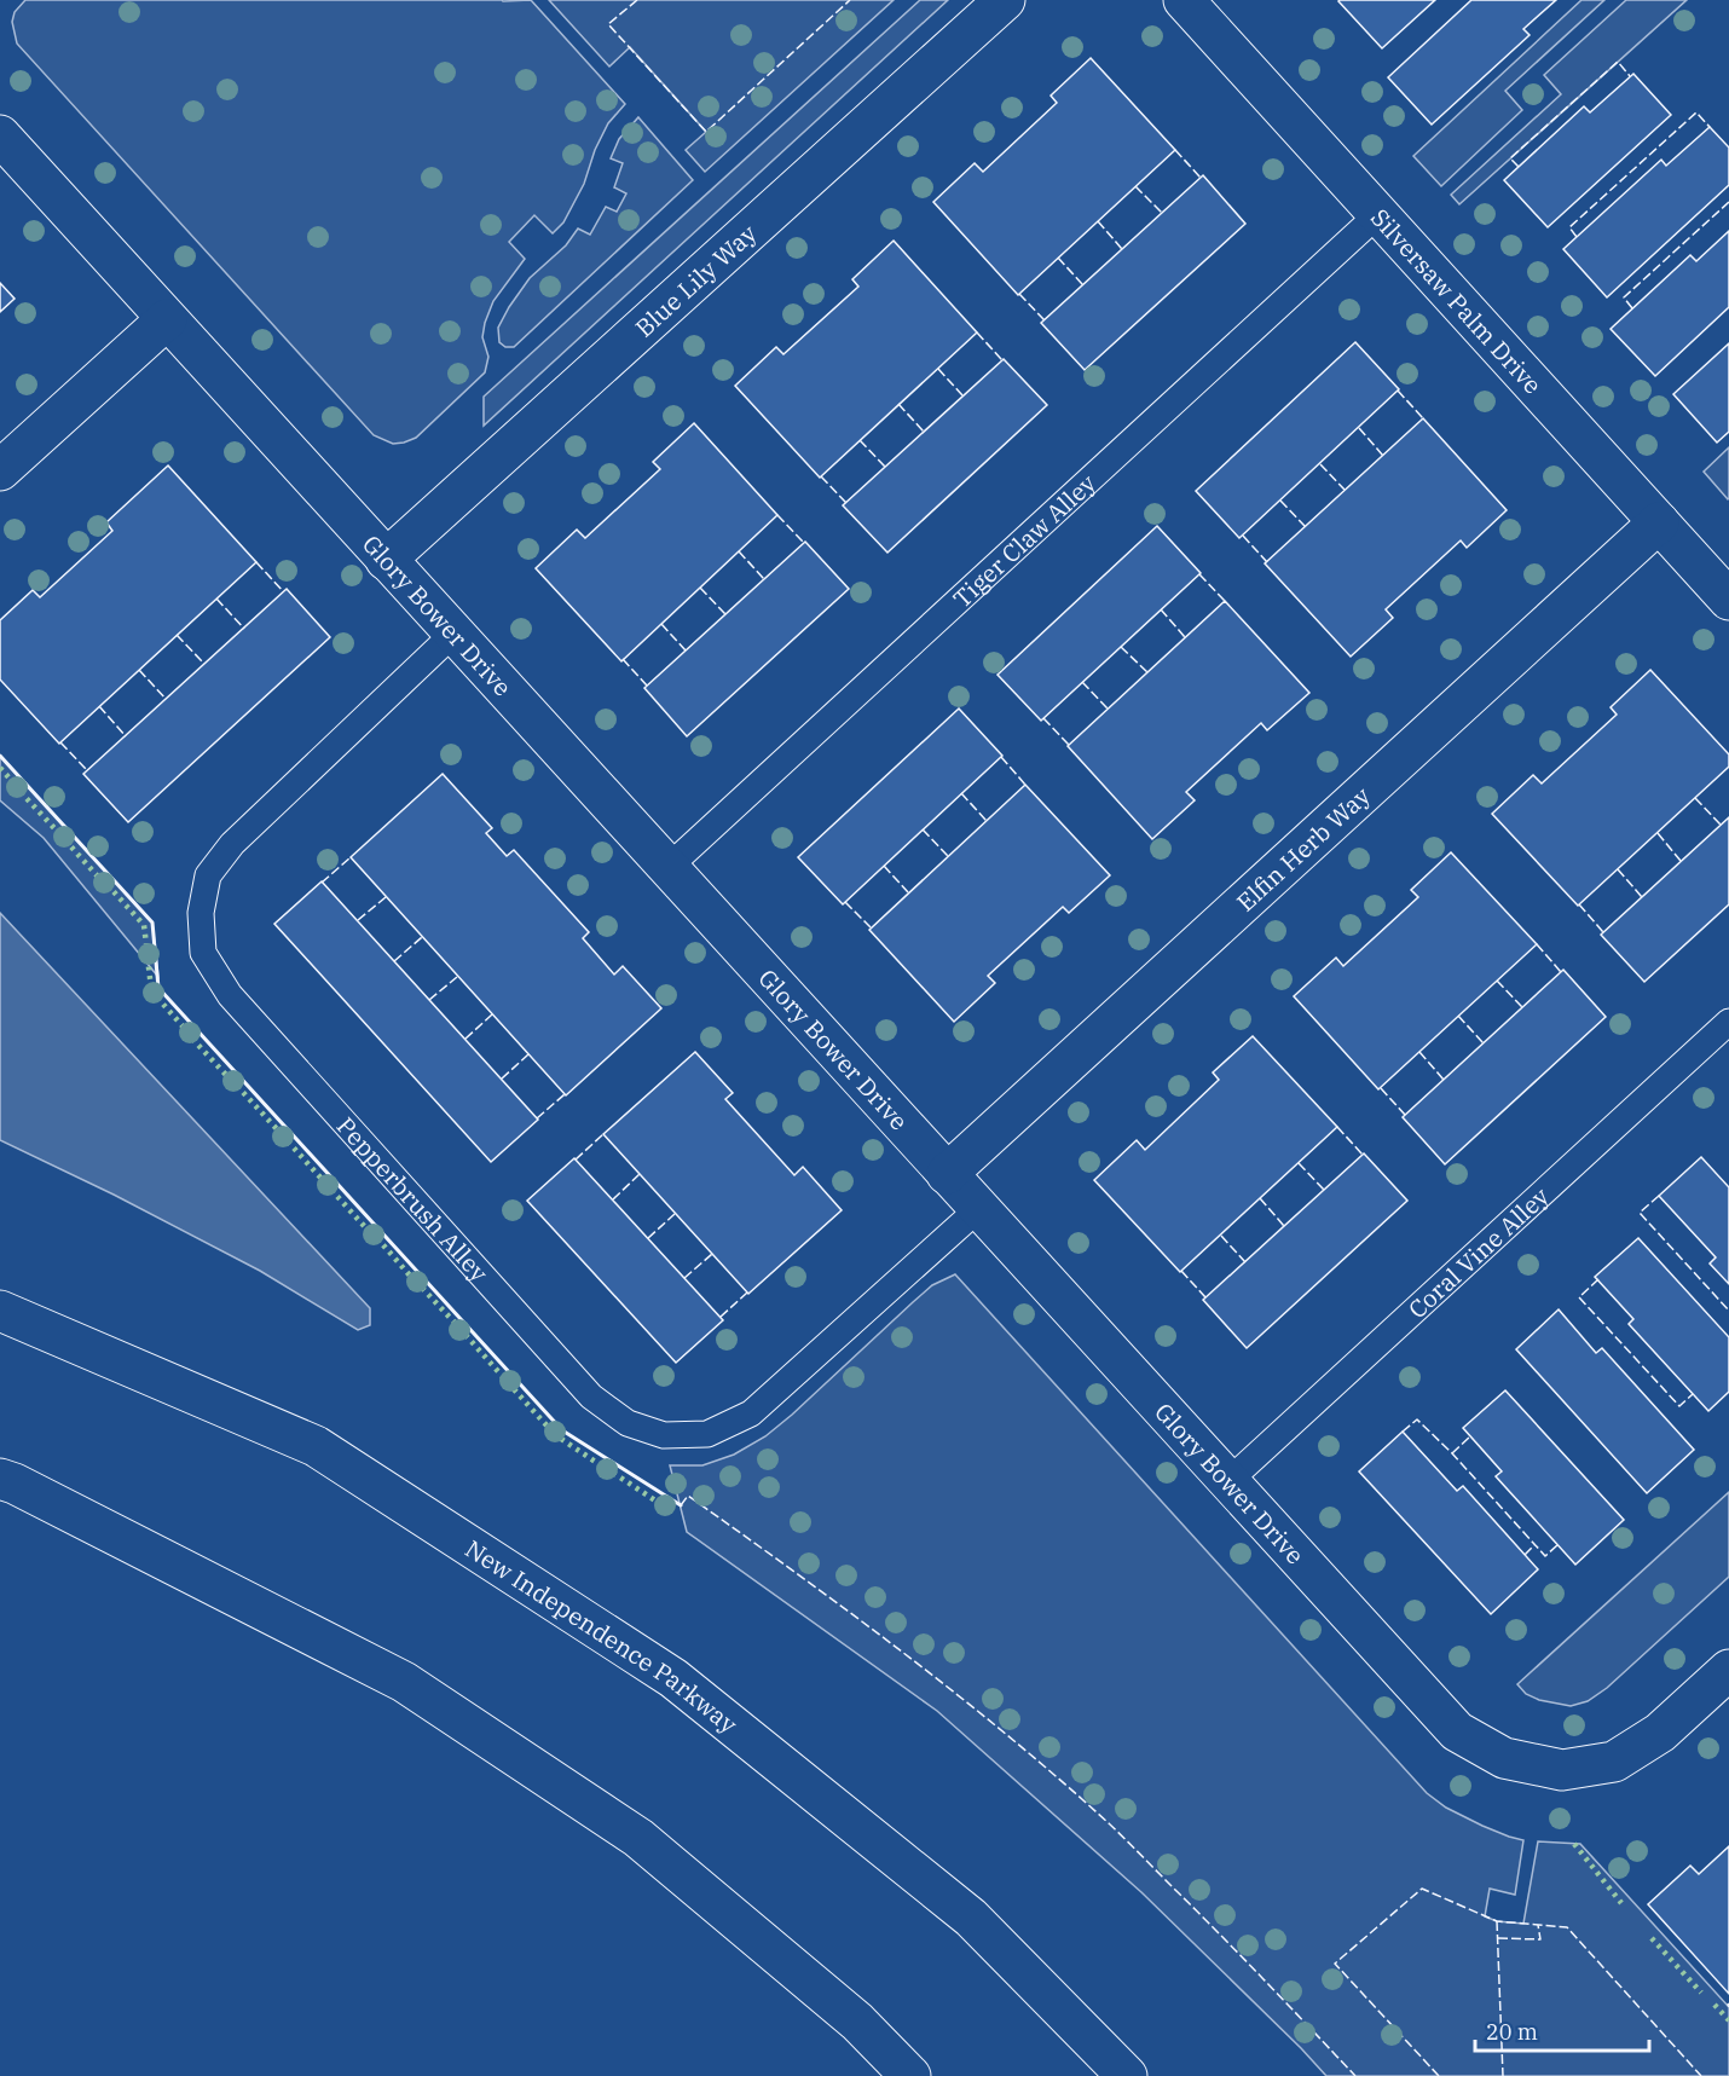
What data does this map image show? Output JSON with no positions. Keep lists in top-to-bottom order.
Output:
{
  "streets": {
    "street": [
      "Blue Lily Way",
      "Silversaw Palm Drive",
      "Glory Bower Drive",
      "Elfin Herb Way",
      "New Independence Parkway"
    ],
    "lane": ["Tiger Claw Alley", "Pepperbrush Alley", "Coral Vine Alley"]
  },
  "crossings": [
    ["Blue Lily Way", "Glory Bower Drive"],
    ["Silversaw Palm Drive", "Tiger Claw Alley"],
    ["Silversaw Palm Drive", "Elfin Herb Way"],
    ["Tiger Claw Alley", "Glory Bower Drive"],
    ["Glory Bower Drive", "Elfin Herb Way"],
    ["Glory Bower Drive", "Pepperbrush Alley"],
    ["Glory Bower Drive", "Coral Vine Alley"]
  ],
  "scale_bar": "20 m"
}
